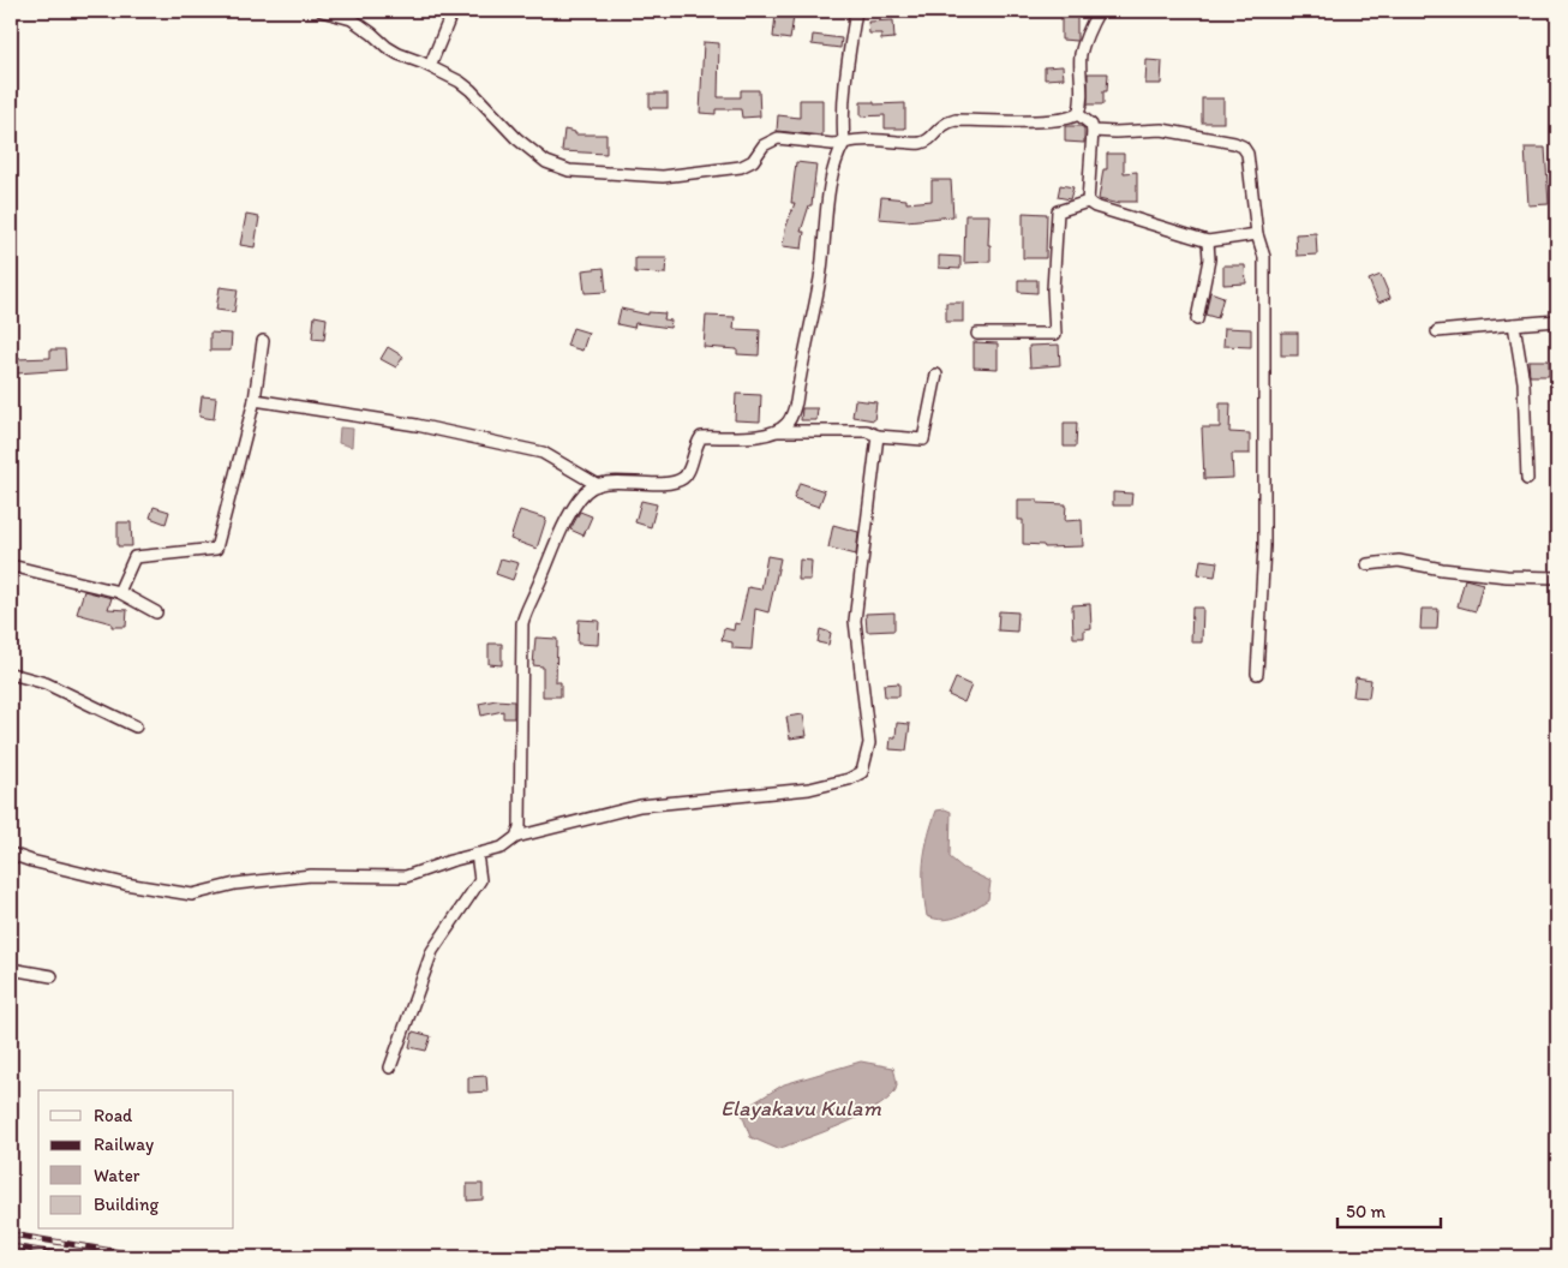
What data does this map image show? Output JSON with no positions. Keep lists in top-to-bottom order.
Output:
{
  "water": ["Elayakavu Kulam"],
  "legend": [
    "Road",
    "Railway",
    "Water",
    "Building"
  ],
  "scale_bar": "50 m"
}
